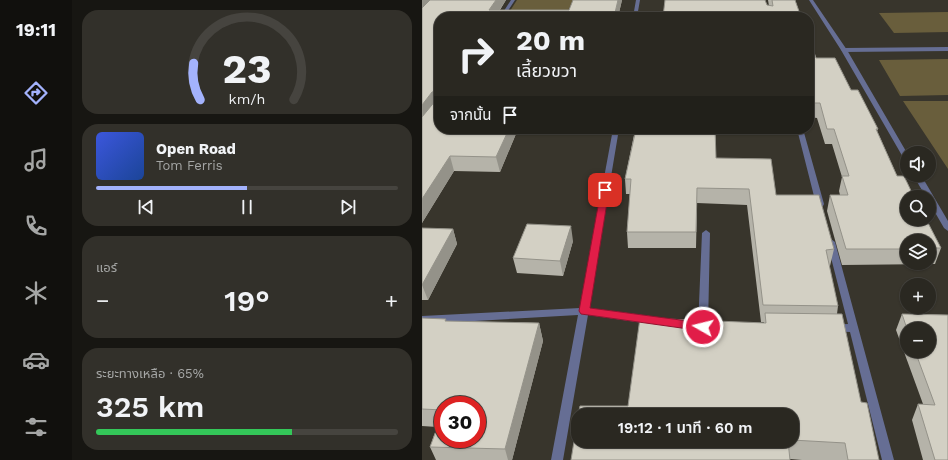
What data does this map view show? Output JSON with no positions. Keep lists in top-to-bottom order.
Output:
{
  "page": {
    "tabs": "19:11",
    "turn": ["20 m", "เลี้ยวขวา"],
    "then": "จากนั้น",
    "song": ["Open Road", "Tom Ferris"],
    "map_buttons": ["+", "−"],
    "tile": [
      "แอร์",
      ["ระยะทางเหลือ · 65%", "325 km"]
    ],
    "heat": ["−", "19°", "+"],
    "limit": "30",
    "trip": "19:12 · 1 นาที · 60 m",
    "gauge": ["23", "km/h"]
  }
}
